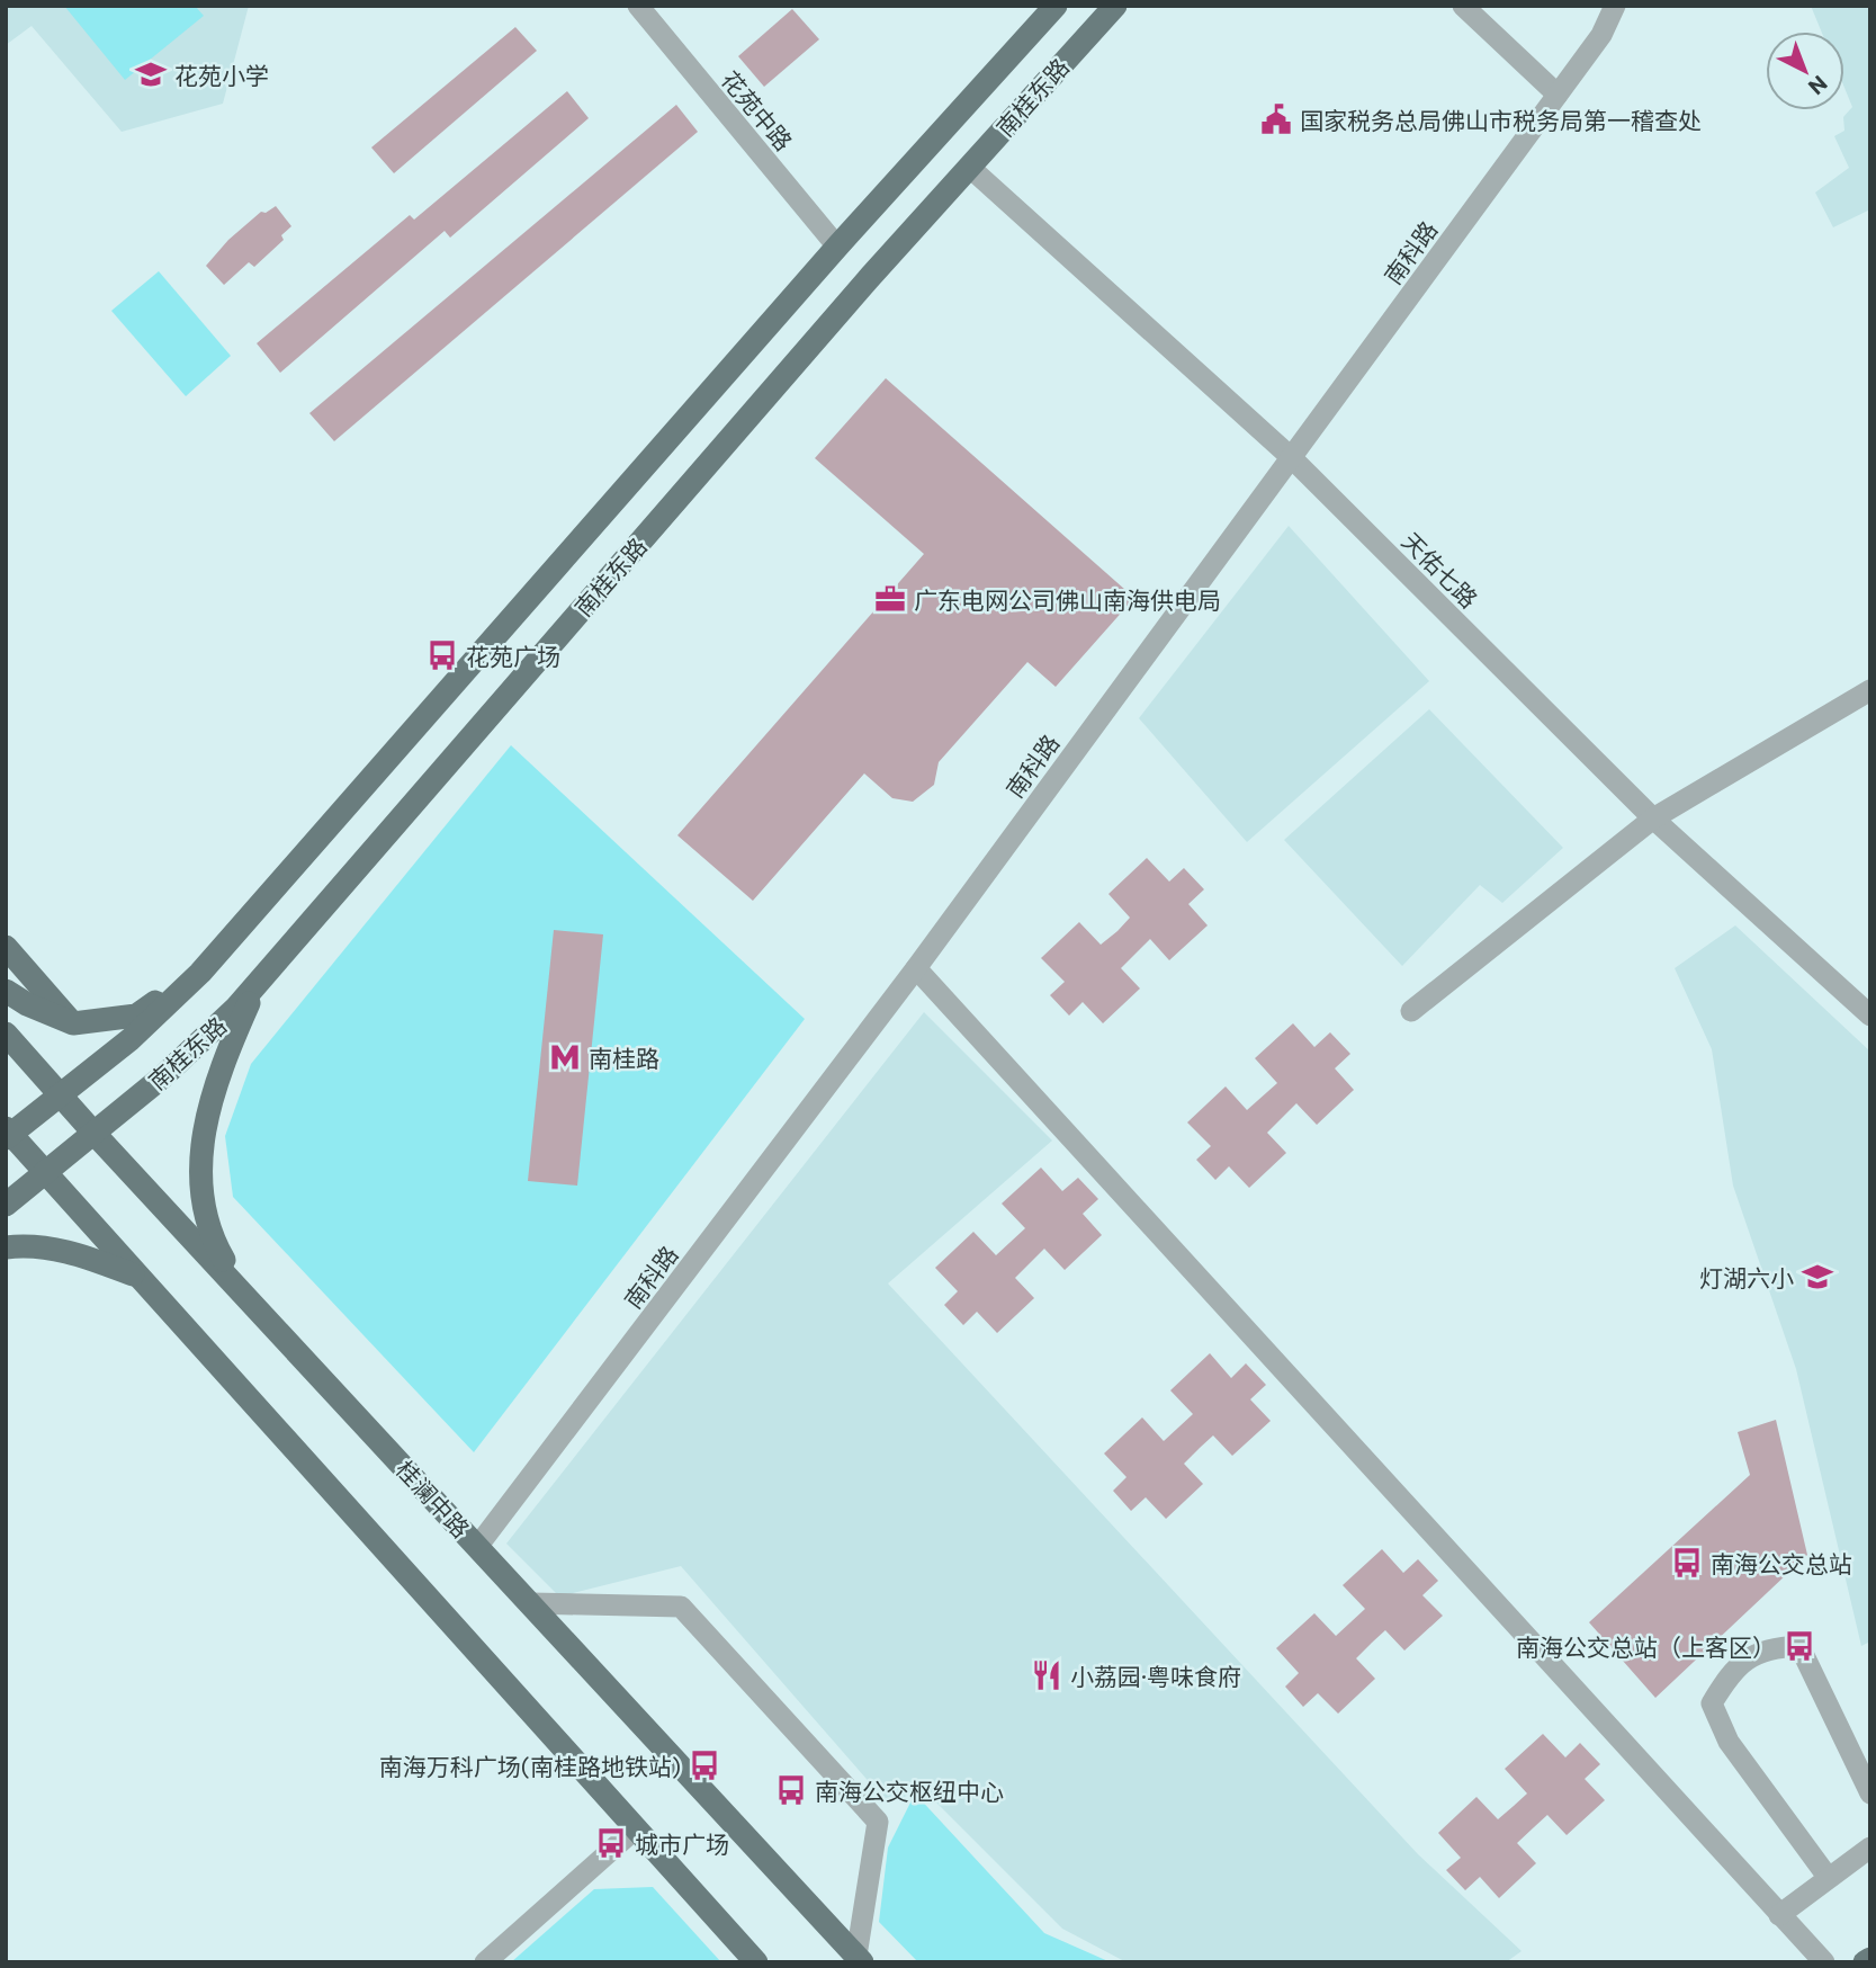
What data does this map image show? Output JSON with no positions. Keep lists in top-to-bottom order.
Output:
{
  "streets": {
    "main road": ["南桂东路", "桂澜中路"],
    "street": ["花苑中路", "南科路", "天佑七路"]
  },
  "crossings": [
    ["南桂东路", "花苑中路"],
    ["南桂东路", "天佑七路"],
    ["南桂东路", "桂澜中路"],
    ["南科路", "天佑七路"],
    ["南科路", "桂澜中路"]
  ],
  "places": {
    "school or university": ["花苑小学", "灯湖六小"],
    "public building": ["国家税务总局佛山市税务局第一稽查处"],
    "office": ["广东电网公司佛山南海供电局"],
    "bus stop": [
      "花苑广场",
      "南海公交总站",
      "南海公交总站（上客区）",
      "南海万科广场(南桂路地铁站)",
      "南海公交枢纽中心",
      "城市广场"
    ],
    "metro station": ["南桂路"],
    "restaurant": ["小荔园·粤味食府"]
  },
  "north": "bottom right"
}
